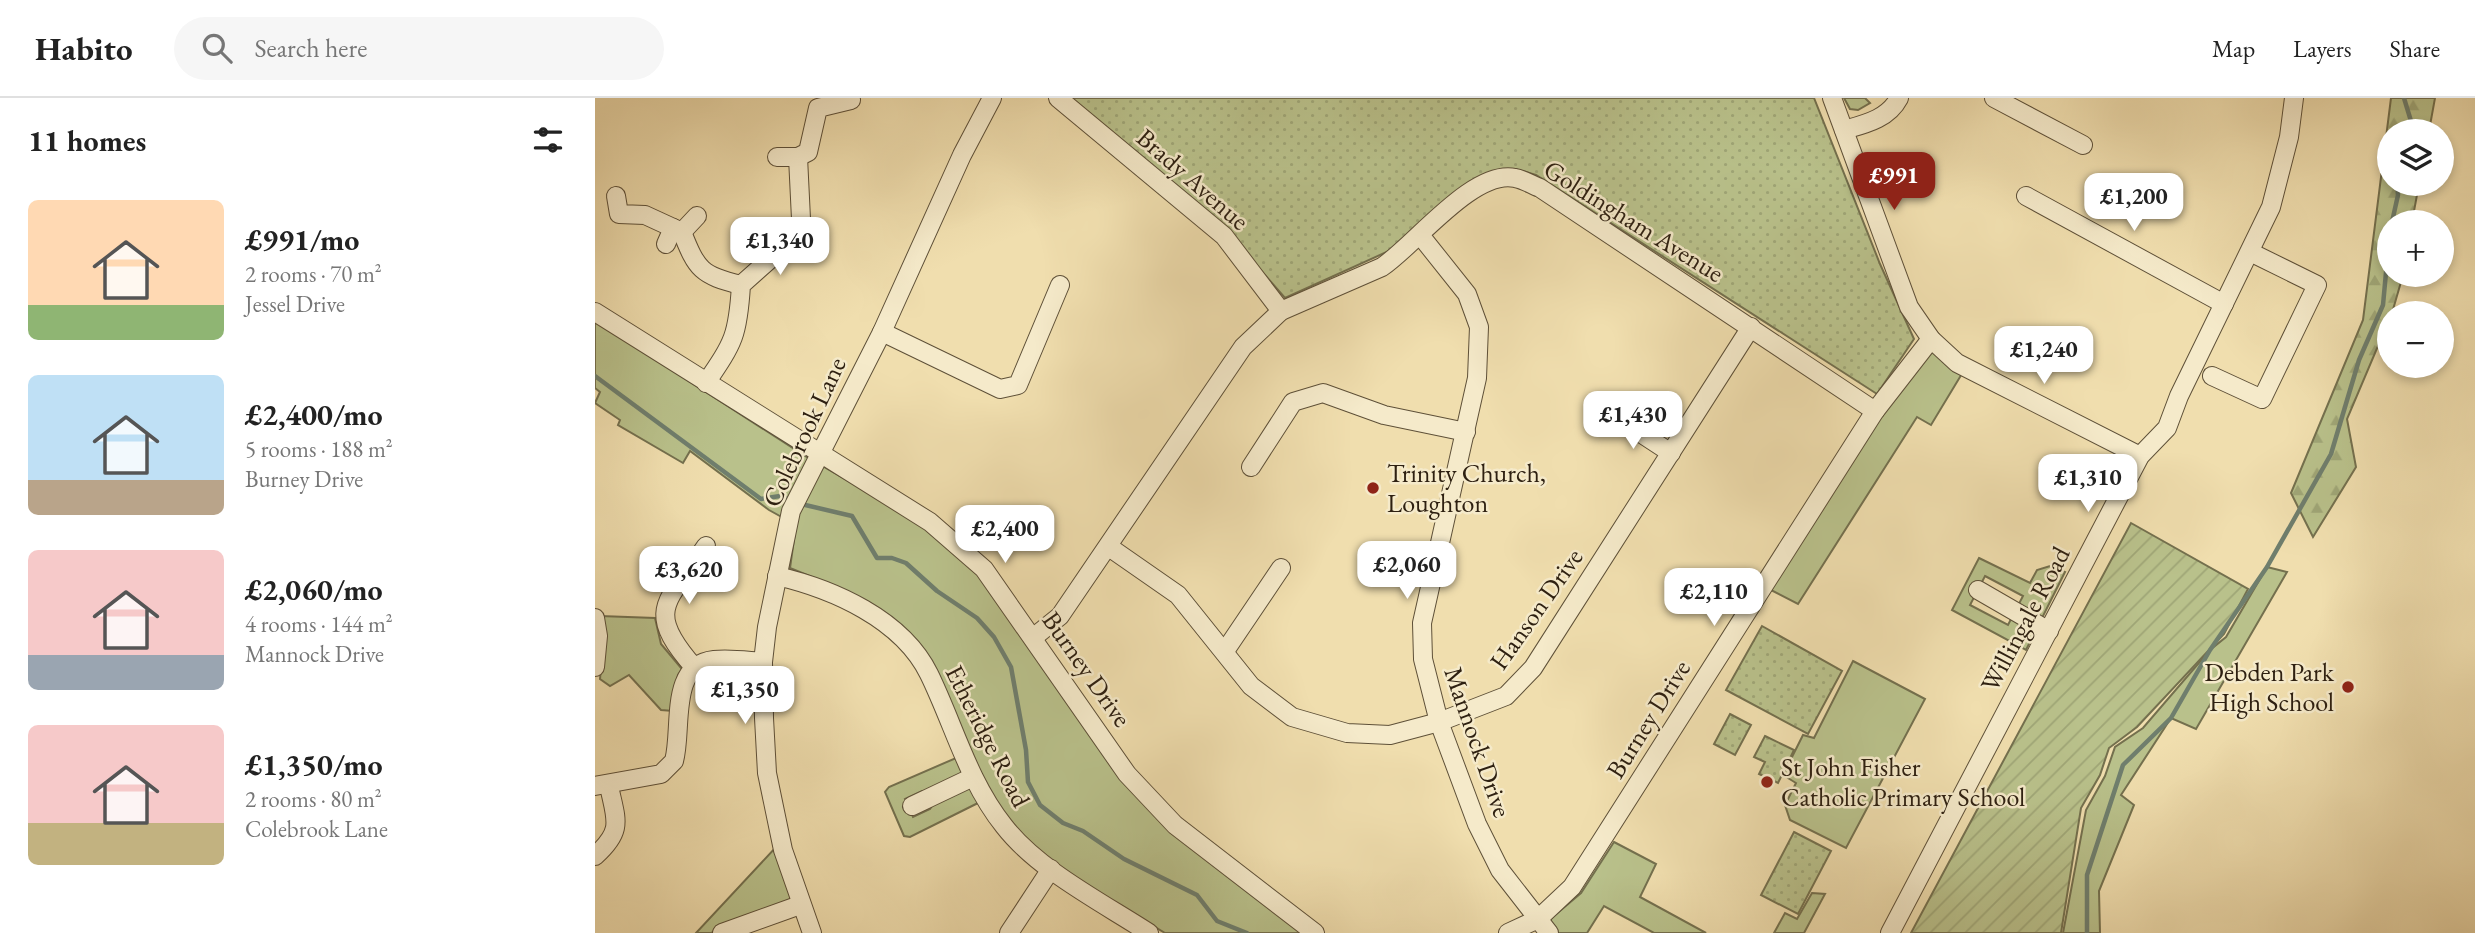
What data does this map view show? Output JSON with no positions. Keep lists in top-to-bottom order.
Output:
{
  "streets": {
    "street": [
      "Brady Avenue",
      "Goldingham Avenue",
      "Colebrook Lane",
      "Hanson Drive",
      "Willingale Road",
      "Burney Drive",
      "Etheridge Road",
      "Mannock Drive"
    ]
  },
  "crossings": [
    ["Brady Avenue", "Goldingham Avenue"],
    ["Goldingham Avenue", "Hanson Drive"],
    ["Goldingham Avenue", "Burney Drive"],
    ["Goldingham Avenue", "Mannock Drive"],
    ["Colebrook Lane", "Burney Drive"],
    ["Colebrook Lane", "Etheridge Road"],
    ["Hanson Drive", "Mannock Drive"],
    ["Burney Drive", "Mannock Drive"]
  ],
  "places": ["Trinity Church, Loughton", "Debden Park High School", "St John Fisher Catholic Primary School"],
  "page": {
    "header": "Habito",
    "search": "Search here",
    "nav": ["Map", "Layers", "Share"],
    "heading": "11 homes",
    "map_buttons": ["+", "−"],
    "price": [
      "£991",
      "£1,200",
      "£1,340",
      "£1,240",
      "£1,430",
      "£1,310",
      "£2,400",
      "£2,060",
      "£3,620",
      "£2,110",
      "£1,350"
    ],
    "list": [
      {
        "name": "£991/mo",
        "note": "2 rooms · 70 m² · Jessel Drive"
      },
      {
        "name": "£2,400/mo",
        "note": "5 rooms · 188 m² · Burney Drive"
      },
      {
        "name": "£2,060/mo",
        "note": "4 rooms · 144 m² · Mannock Drive"
      },
      {
        "name": "£1,350/mo",
        "note": "2 rooms · 80 m² · Colebrook Lane"
      }
    ]
  }
}
